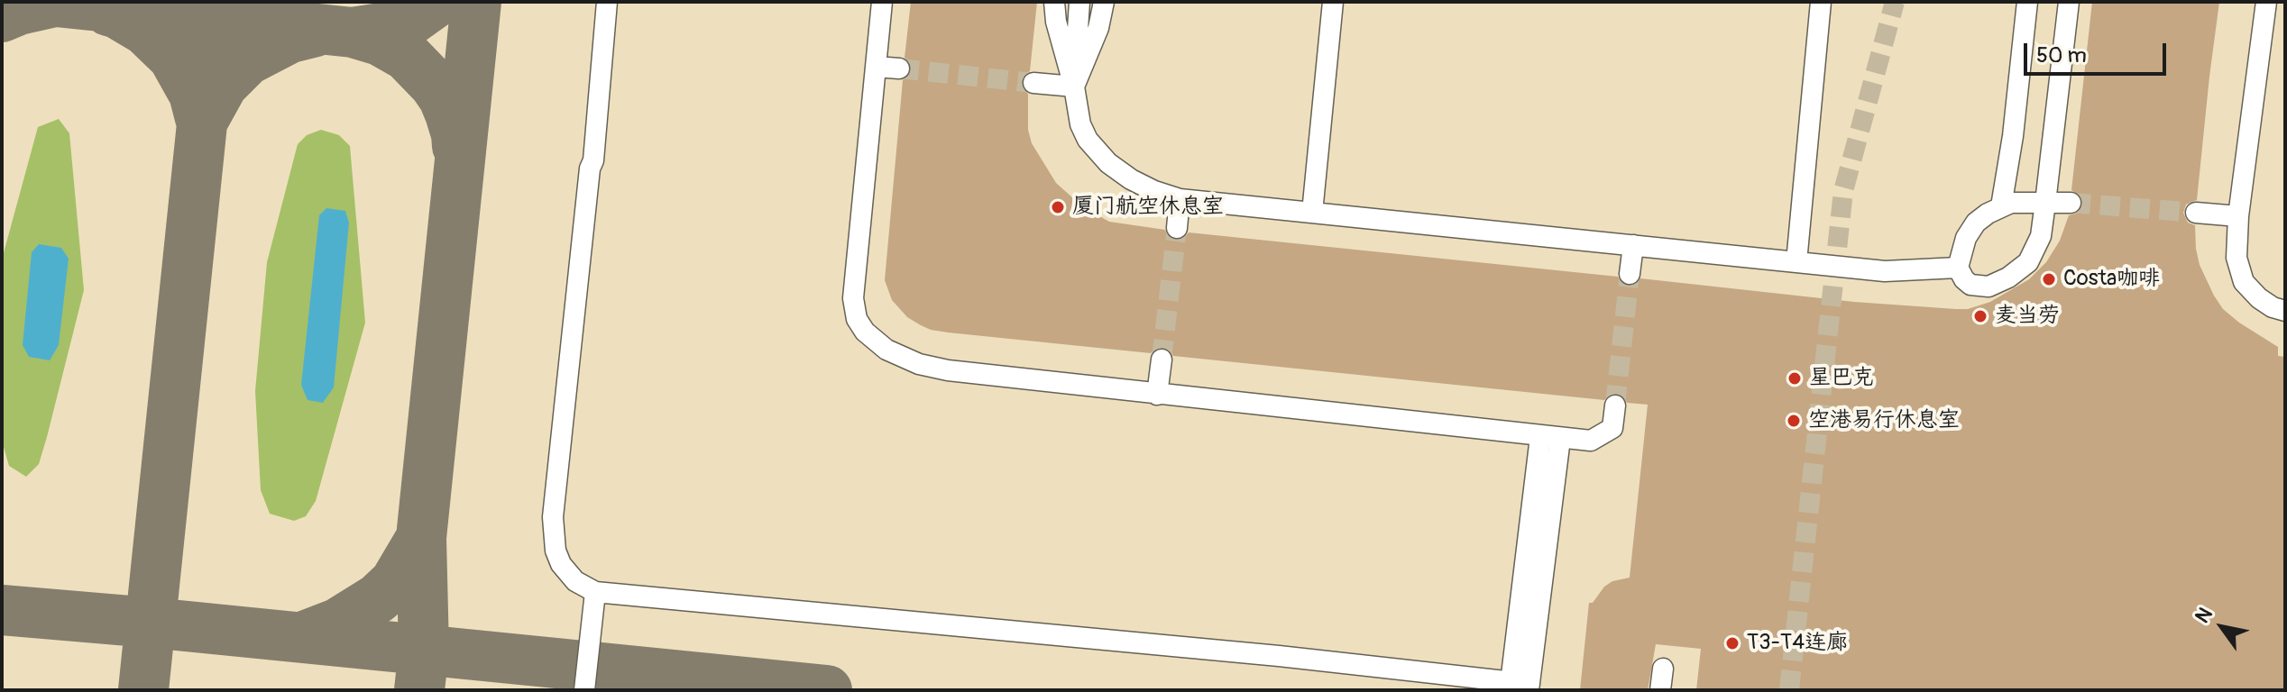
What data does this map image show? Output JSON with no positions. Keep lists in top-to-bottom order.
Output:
{
  "places": [
    "厦门航空休息室",
    "Costa咖啡",
    "麦当劳",
    "星巴克",
    "空港易行休息室",
    "T3-T4连廊"
  ],
  "scale_bar": "50 m",
  "north": "top left"
}
